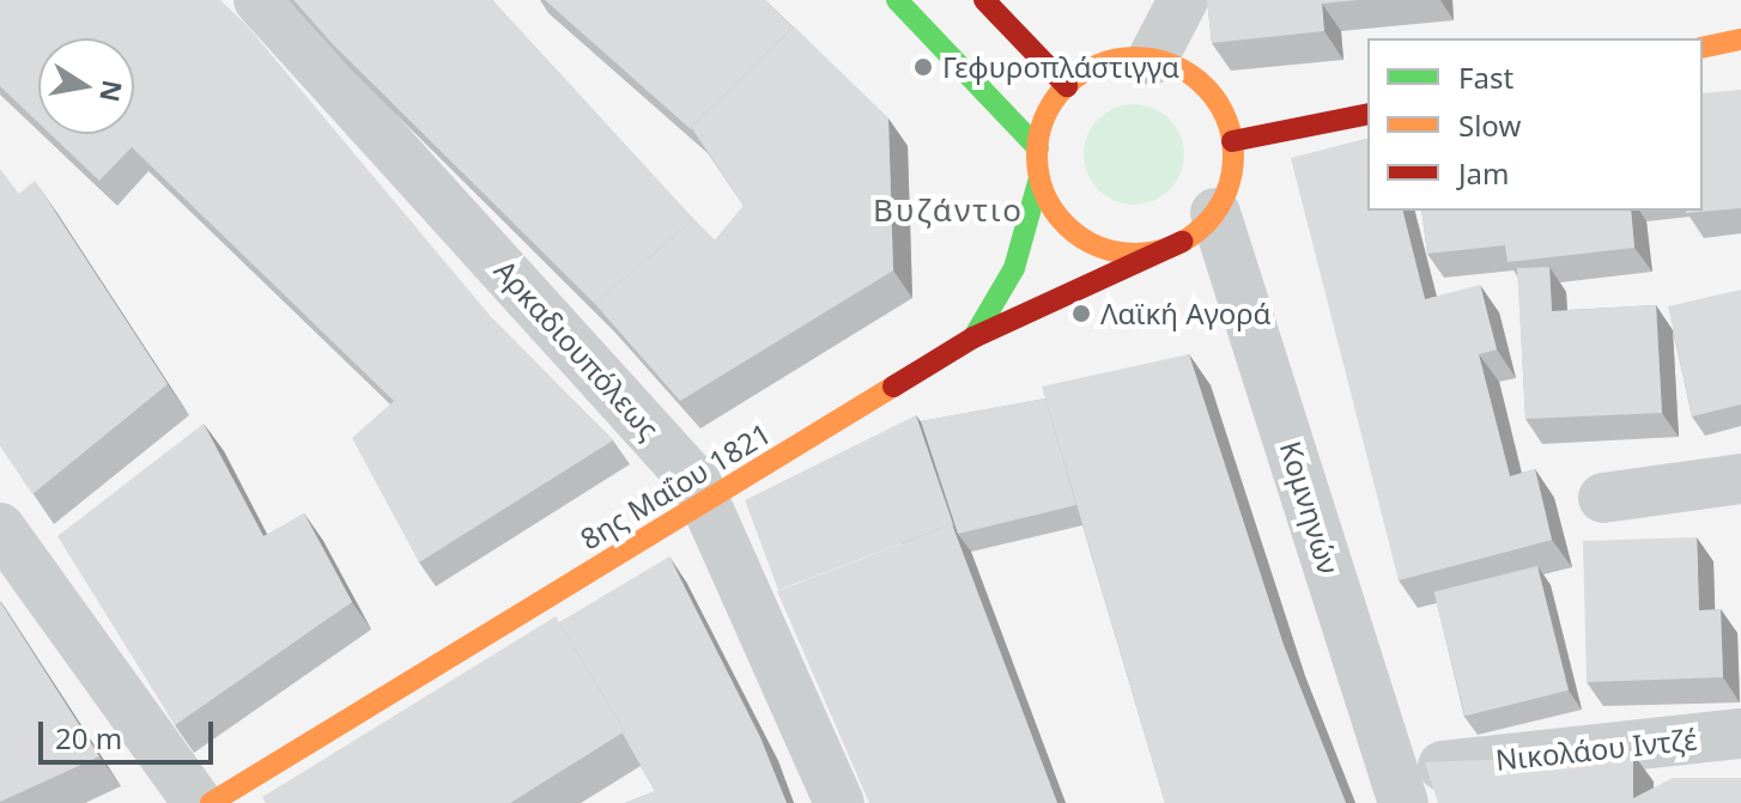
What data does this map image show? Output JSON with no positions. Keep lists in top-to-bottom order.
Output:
{
  "streets": {
    "street": [
      "Αρκαδιουπόλεως",
      "8ης Μαΐου 1821",
      "Κομνηνών",
      "Νικολάου Ιντζέ"
    ]
  },
  "crossings": [
    ["Αρκαδιουπόλεως", "8ης Μαΐου 1821"],
    ["8ης Μαΐου 1821", "Κομνηνών"],
    ["Κομνηνών", "Νικολάου Ιντζέ"]
  ],
  "districts": ["Βυζάντιο"],
  "places": ["Γεφυροπλάστιγγα", "Λαϊκή Αγορά"],
  "legend": ["Fast", "Slow", "Jam"],
  "scale_bar": "20 m",
  "north": "right"
}
